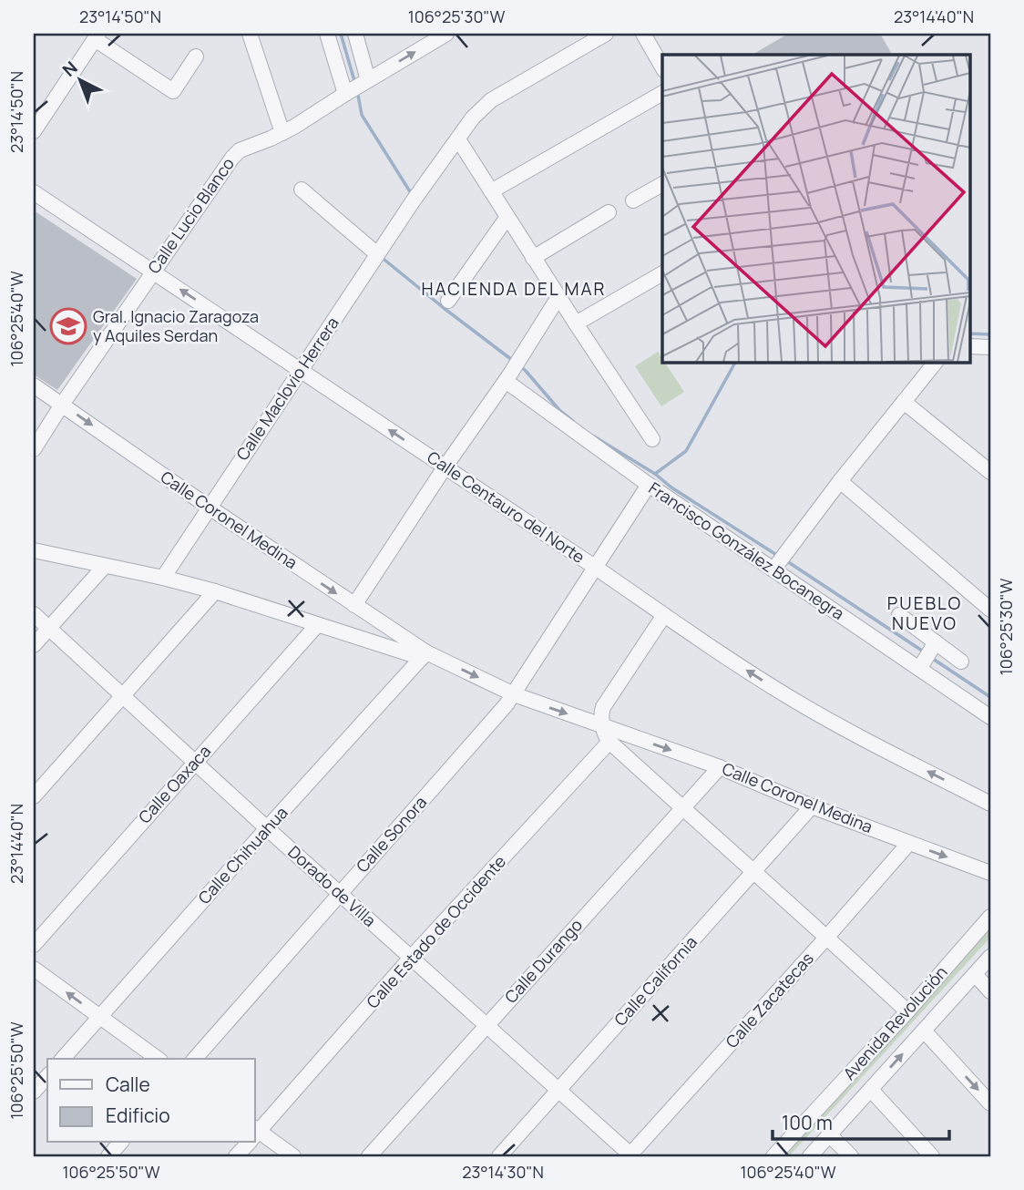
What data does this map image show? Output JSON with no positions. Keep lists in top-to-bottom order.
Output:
{
  "streets": {
    "street": [
      "Calle Lucio Blanco",
      "Calle Maclovio Herrera",
      "Calle Centauro del Norte",
      "Calle Coronel Medina",
      "Francisco González Bocanegra",
      "Calle Oaxaca",
      "Calle Sonora",
      "Calle Chihuahua",
      "Dorado de Villa",
      "Calle Estado de Occidente",
      "Calle Durango",
      "Calle California",
      "Calle Zacatecas",
      "Avenida Revolución"
    ]
  },
  "crossings": [
    ["Calle Lucio Blanco", "Calle Centauro del Norte"],
    ["Calle Lucio Blanco", "Calle Coronel Medina"],
    ["Calle Maclovio Herrera", "Calle Centauro del Norte"],
    ["Calle Maclovio Herrera", "Calle Coronel Medina"],
    ["Calle Centauro del Norte", "Calle Sonora"],
    ["Calle Coronel Medina", "Calle Sonora"],
    ["Calle Coronel Medina", "Calle Chihuahua"],
    ["Calle Coronel Medina", "Calle Durango"],
    ["Calle Coronel Medina", "Calle California"],
    ["Calle Coronel Medina", "Calle Zacatecas"],
    ["Francisco González Bocanegra", "Calle Sonora"],
    ["Calle Oaxaca", "Dorado de Villa"],
    ["Calle Sonora", "Dorado de Villa"],
    ["Calle Chihuahua", "Dorado de Villa"],
    ["Dorado de Villa", "Calle Estado de Occidente"],
    ["Dorado de Villa", "Calle Durango"],
    ["Dorado de Villa", "Calle California"],
    ["Dorado de Villa", "Calle Zacatecas"]
  ],
  "one_way": ["Calle Centauro del Norte"],
  "districts": ["HACIENDA DEL MAR", "PUEBLO NUEVO"],
  "places": {
    "school or university": ["Gral. Ignacio Zaragoza y Aquiles Serdan"]
  },
  "legend": ["Calle", "Edificio"],
  "scale_bar": "100 m",
  "north": "top left",
  "coordinates": [
    "23°14'50\"N",
    "106°25'30\"W",
    "23°14'40\"N",
    "106°25'40\"W",
    "106°25'50\"W",
    "23°14'30\"N"
  ]
}
